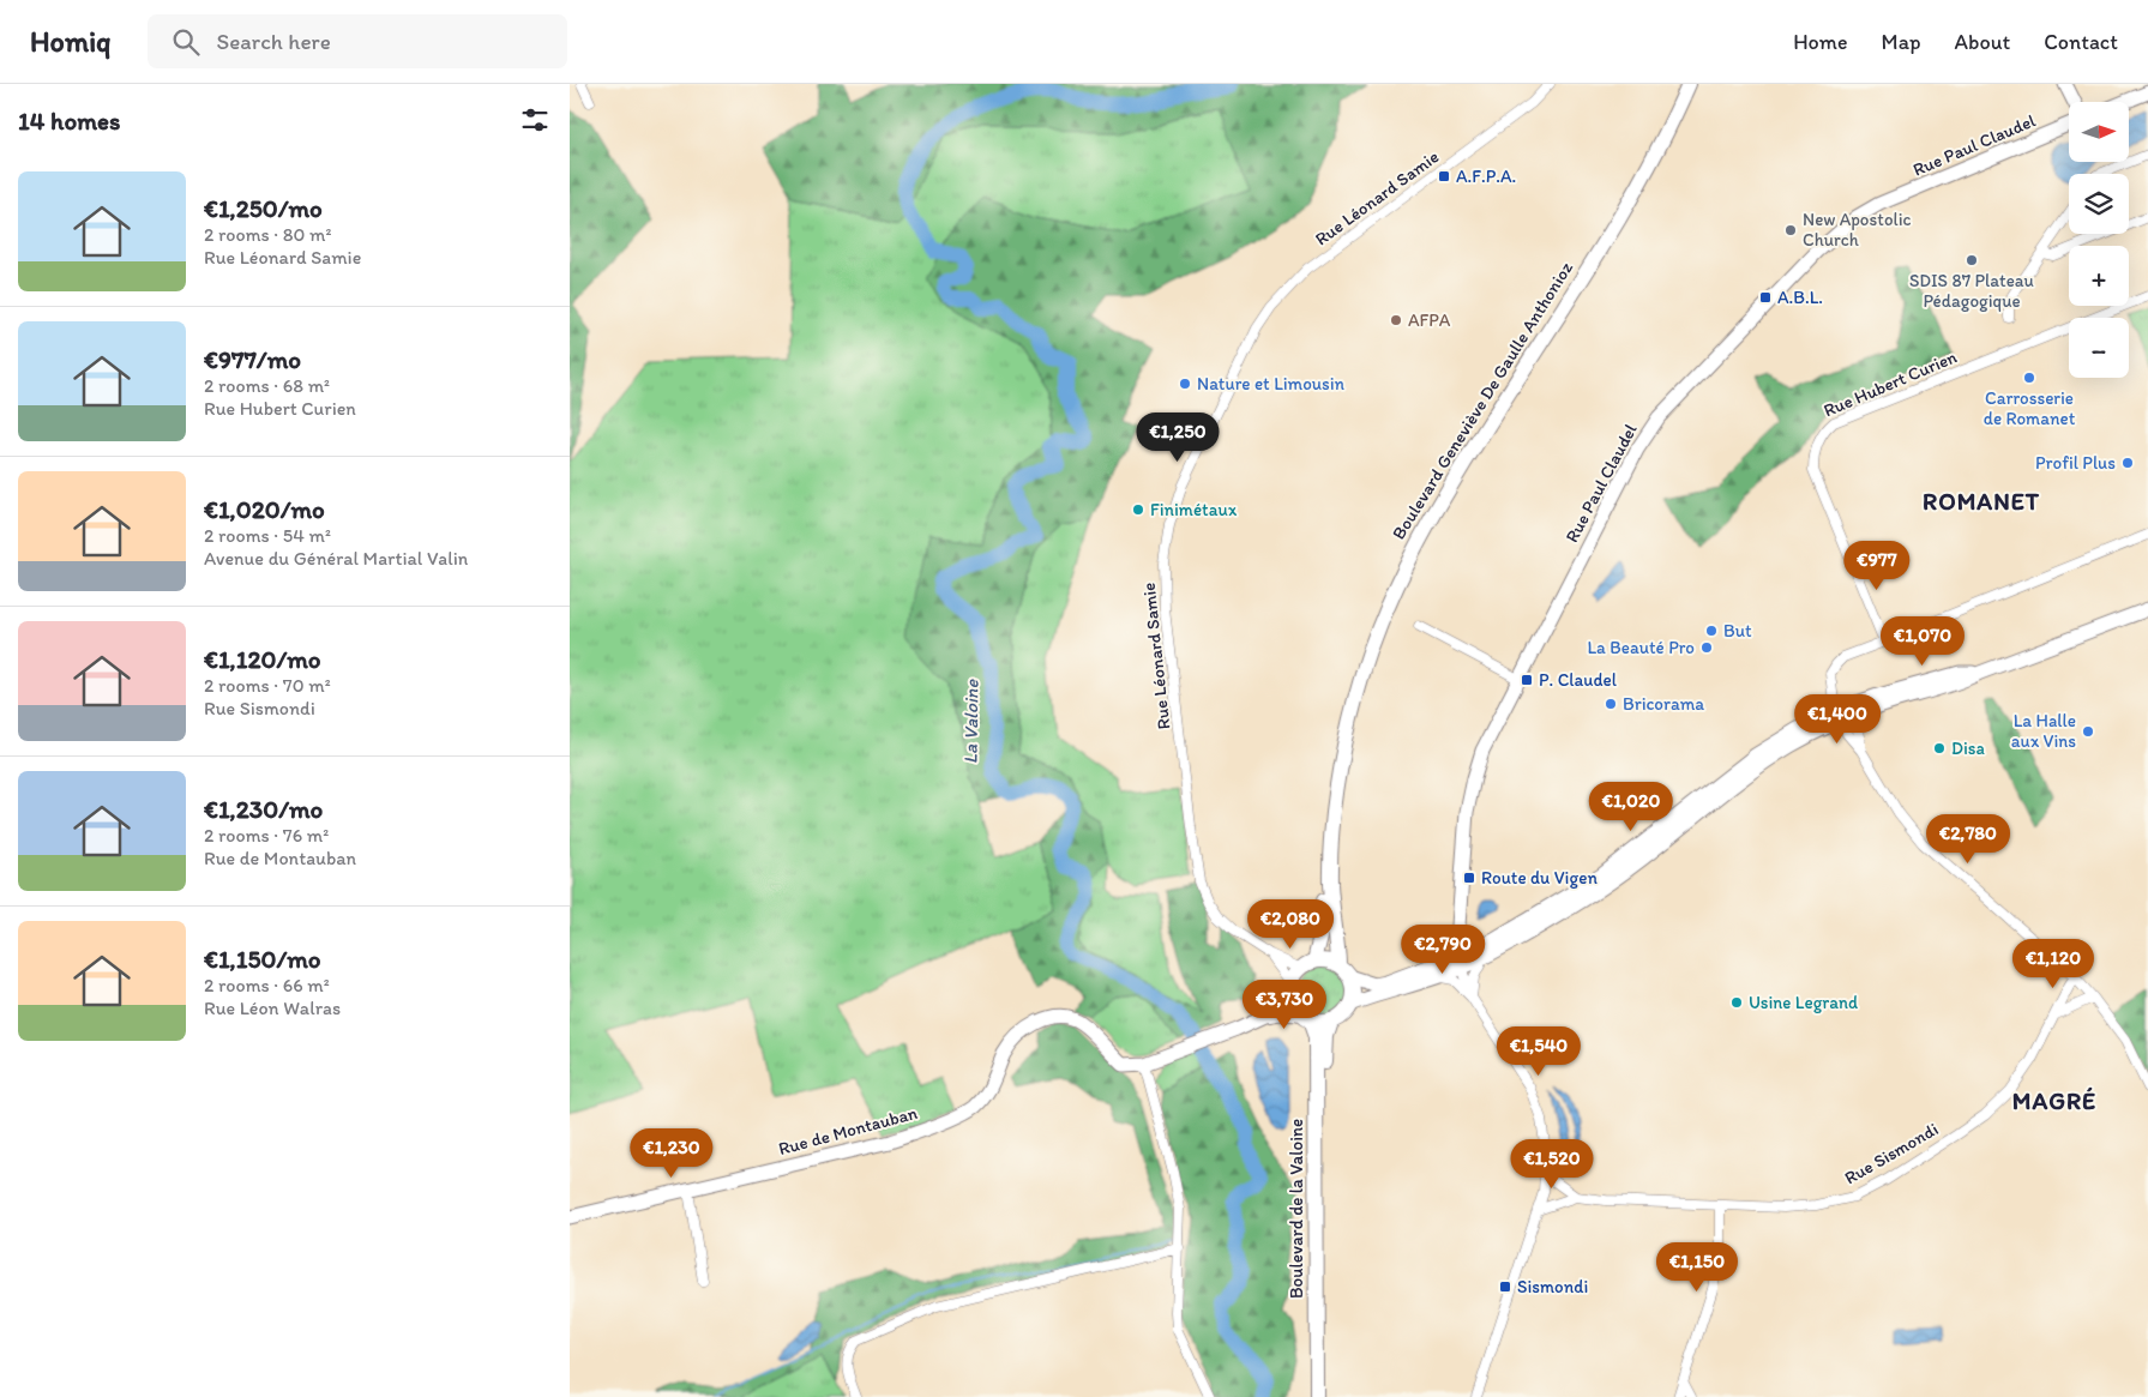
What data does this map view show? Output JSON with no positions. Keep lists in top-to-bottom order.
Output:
{
  "streets": {
    "main road": ["Boulevard Geneviève De Gaulle Anthonioz", "Boulevard de la Valoine"],
    "street": [
      "Rue Paul Claudel",
      "Rue Léonard Samie",
      "Rue Hubert Curien",
      "Rue de Montauban",
      "Rue Sismondi"
    ]
  },
  "crossings": [
    ["Boulevard Geneviève De Gaulle Anthonioz", "Boulevard de la Valoine"]
  ],
  "districts": ["ROMANET", "MAGRÉ"],
  "water": ["La Valoine"],
  "places": {
    "transit": [
      "A.F.P.A.",
      "A.B.L.",
      "P. Claudel",
      "Route du Vigen",
      "Sismondi"
    ],
    "other": [
      "New Apostolic Church",
      "SDIS 87 Plateau Pédagogique",
      "AFPA",
      "Carrosserie de Romanet",
      "Nature et Limousin",
      "Profil Plus",
      "Finimétaux",
      "But",
      "La Beauté Pro",
      "Bricorama",
      "La Halle aux Vins",
      "Disa",
      "Usine Legrand"
    ]
  },
  "north": "right",
  "page": {
    "header": "Homiq",
    "search": "Search here",
    "nav": [
      "Home",
      "Map",
      "About",
      "Contact"
    ],
    "heading": "14 homes",
    "map_buttons": ["+", "−"],
    "list": [
      {
        "name": "€1,250/mo",
        "note": "2 rooms · 80 m² · Rue Léonard Samie"
      },
      {
        "name": "€977/mo",
        "note": "2 rooms · 68 m² · Rue Hubert Curien"
      },
      {
        "name": "€1,020/mo",
        "note": "2 rooms · 54 m² · Avenue du Général Martial Valin"
      },
      {
        "name": "€1,120/mo",
        "note": "2 rooms · 70 m² · Rue Sismondi"
      },
      {
        "name": "€1,230/mo",
        "note": "2 rooms · 76 m² · Rue de Montauban"
      },
      {
        "name": "€1,150/mo",
        "note": "2 rooms · 66 m² · Rue Léon Walras"
      }
    ],
    "price": [
      "€1,250",
      "€977",
      "€1,070",
      "€1,400",
      "€1,020",
      "€2,780",
      "€2,080",
      "€2,790",
      "€1,120",
      "€3,730",
      "€1,540",
      "€1,230",
      "€1,520",
      "€1,150"
    ]
  }
}
